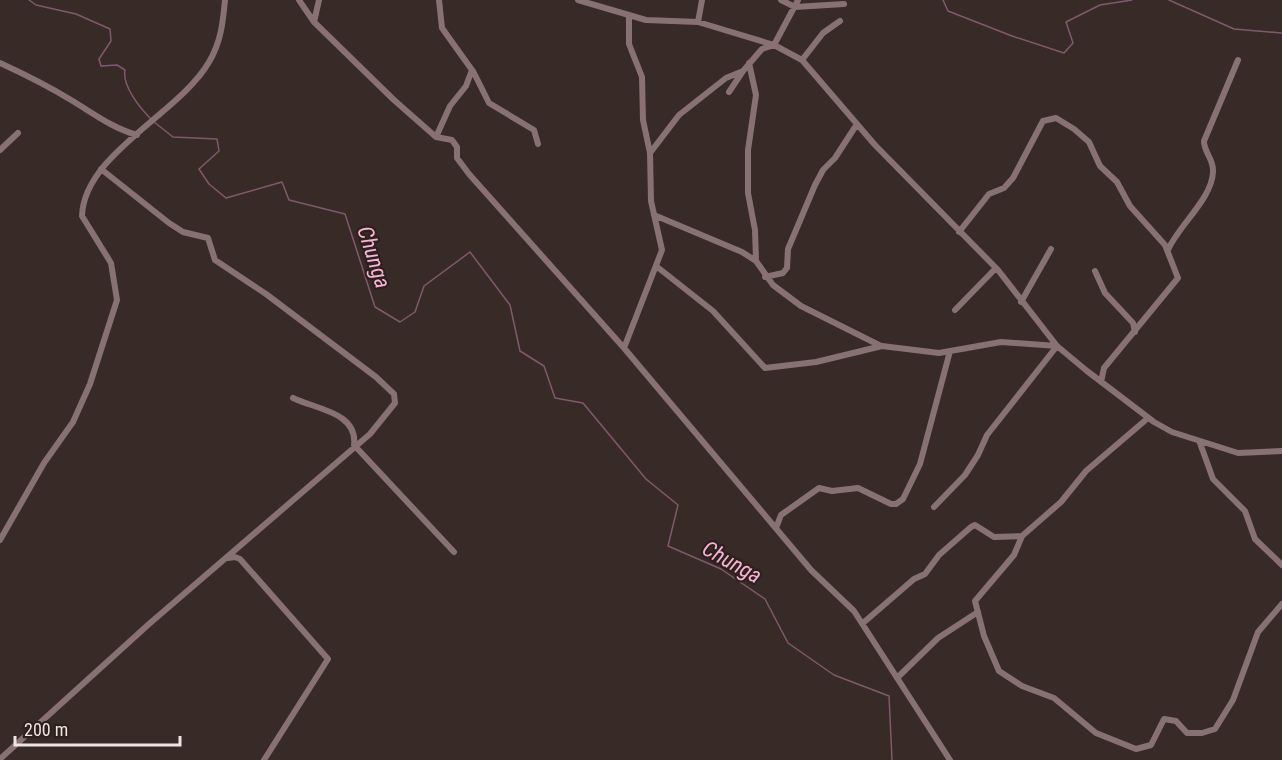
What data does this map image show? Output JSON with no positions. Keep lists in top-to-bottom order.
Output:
{
  "water": ["Chunga"],
  "scale_bar": "200 m"
}
